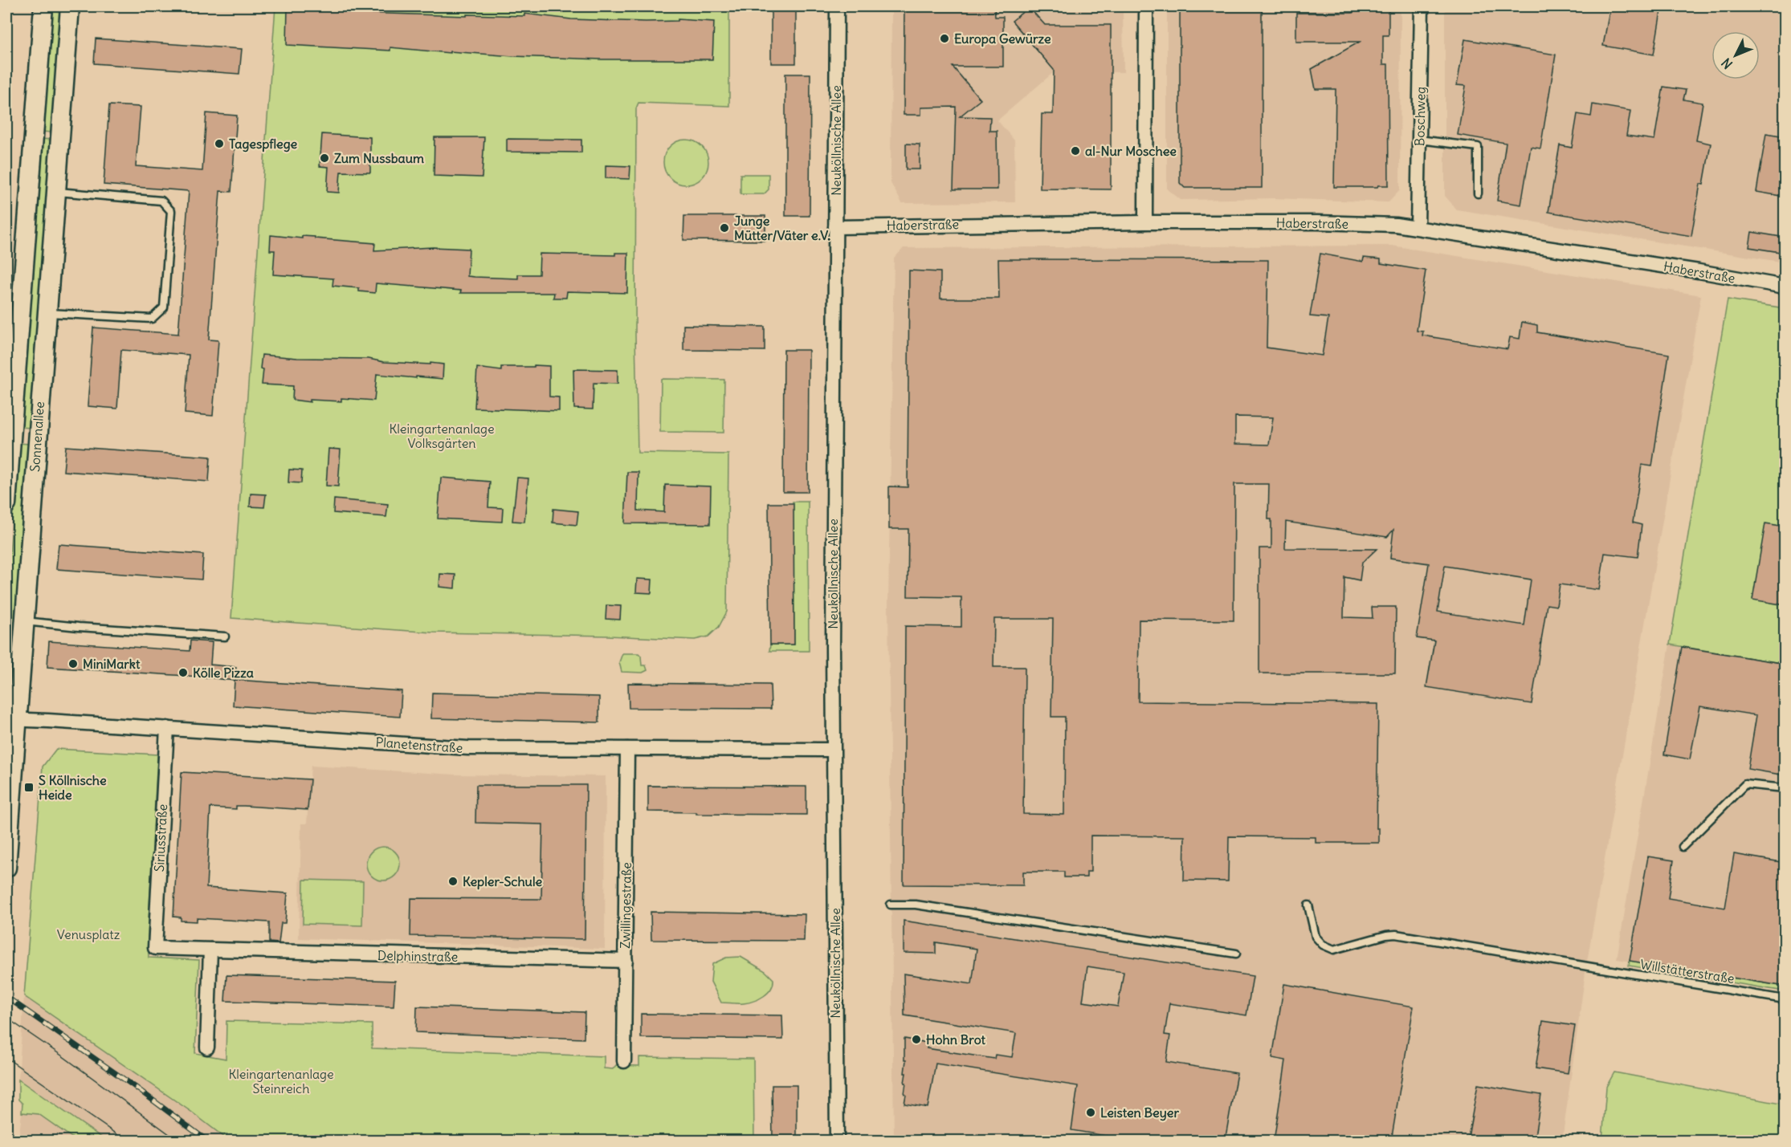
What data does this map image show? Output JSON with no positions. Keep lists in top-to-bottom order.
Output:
{
  "streets": {
    "main road": ["Sonnenallee"],
    "street": [
      "Boschweg",
      "Neuköllnische Allee",
      "Haberstraße",
      "Planetenstraße",
      "Siriusstraße",
      "Zwillingestraße",
      "Delphinstraße"
    ],
    "lane": ["Willstätterstraße"]
  },
  "crossings": [
    ["Boschweg", "Haberstraße"],
    ["Neuköllnische Allee", "Haberstraße"],
    ["Neuköllnische Allee", "Planetenstraße"],
    ["Sonnenallee", "Planetenstraße"],
    ["Planetenstraße", "Siriusstraße"],
    ["Planetenstraße", "Zwillingestraße"],
    ["Siriusstraße", "Delphinstraße"],
    ["Zwillingestraße", "Delphinstraße"]
  ],
  "parks": ["Kleingartenanlage Volksgärten", "Venusplatz", "Kleingartenanlage Steinreich"],
  "places": {
    "other": [
      "Europa Gewürze",
      "Tagespflege",
      "al-Nur Moschee",
      "Zum Nussbaum",
      "Junge Mütter/Väter e.V.",
      "MiniMarkt",
      "Kölle Pizza",
      "Kepler-Schule",
      "Hohn Brot",
      "Leisten Beyer"
    ],
    "transit": ["S Köllnische Heide"]
  },
  "north": "bottom left"
}
